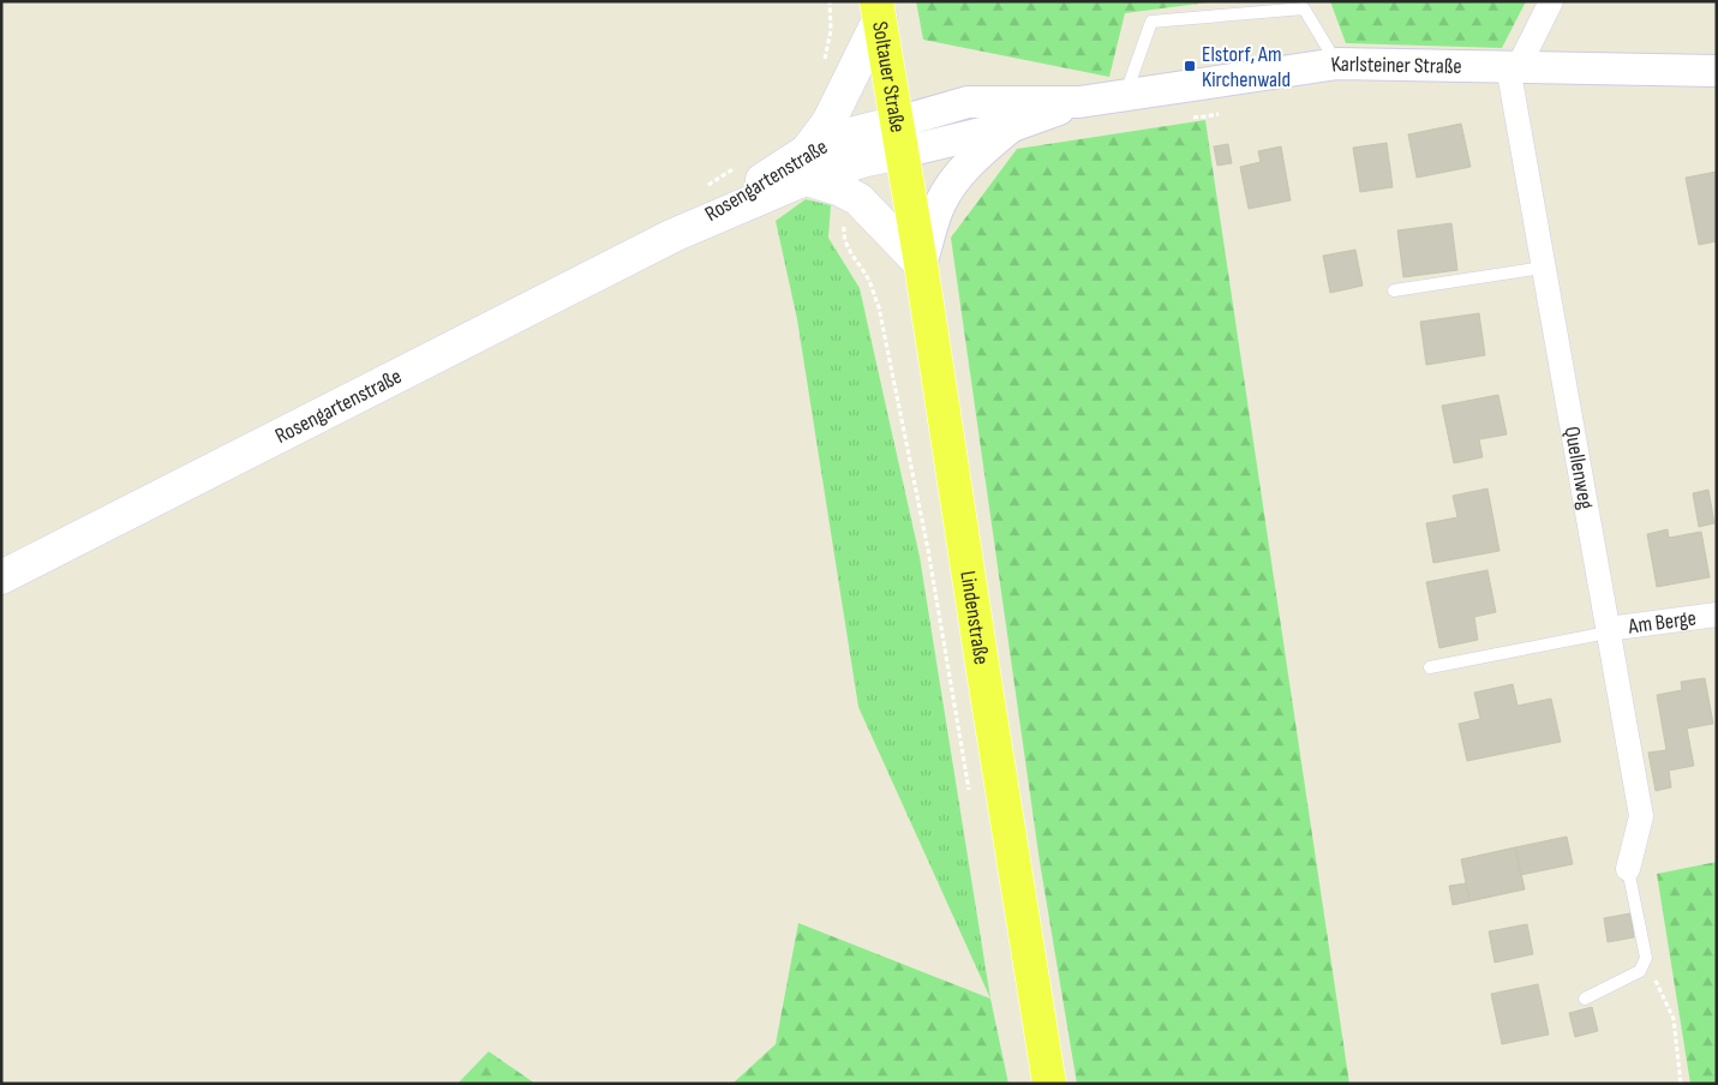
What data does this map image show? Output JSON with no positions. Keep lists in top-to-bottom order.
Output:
{
  "streets": {
    "main road": ["Soltauer Straße", "Rosengartenstraße", "Lindenstraße"],
    "street": ["Karlsteiner Straße", "Quellenweg", "Am Berge"]
  },
  "crossings": [
    ["Karlsteiner Straße", "Soltauer Straße"],
    ["Karlsteiner Straße", "Rosengartenstraße"],
    ["Karlsteiner Straße", "Quellenweg"],
    ["Karlsteiner Straße", "Lindenstraße"],
    ["Soltauer Straße", "Rosengartenstraße"],
    ["Soltauer Straße", "Lindenstraße"],
    ["Rosengartenstraße", "Lindenstraße"],
    ["Quellenweg", "Am Berge"]
  ],
  "places": {
    "transit": ["Elstorf, Am Kirchenwald"]
  }
}
